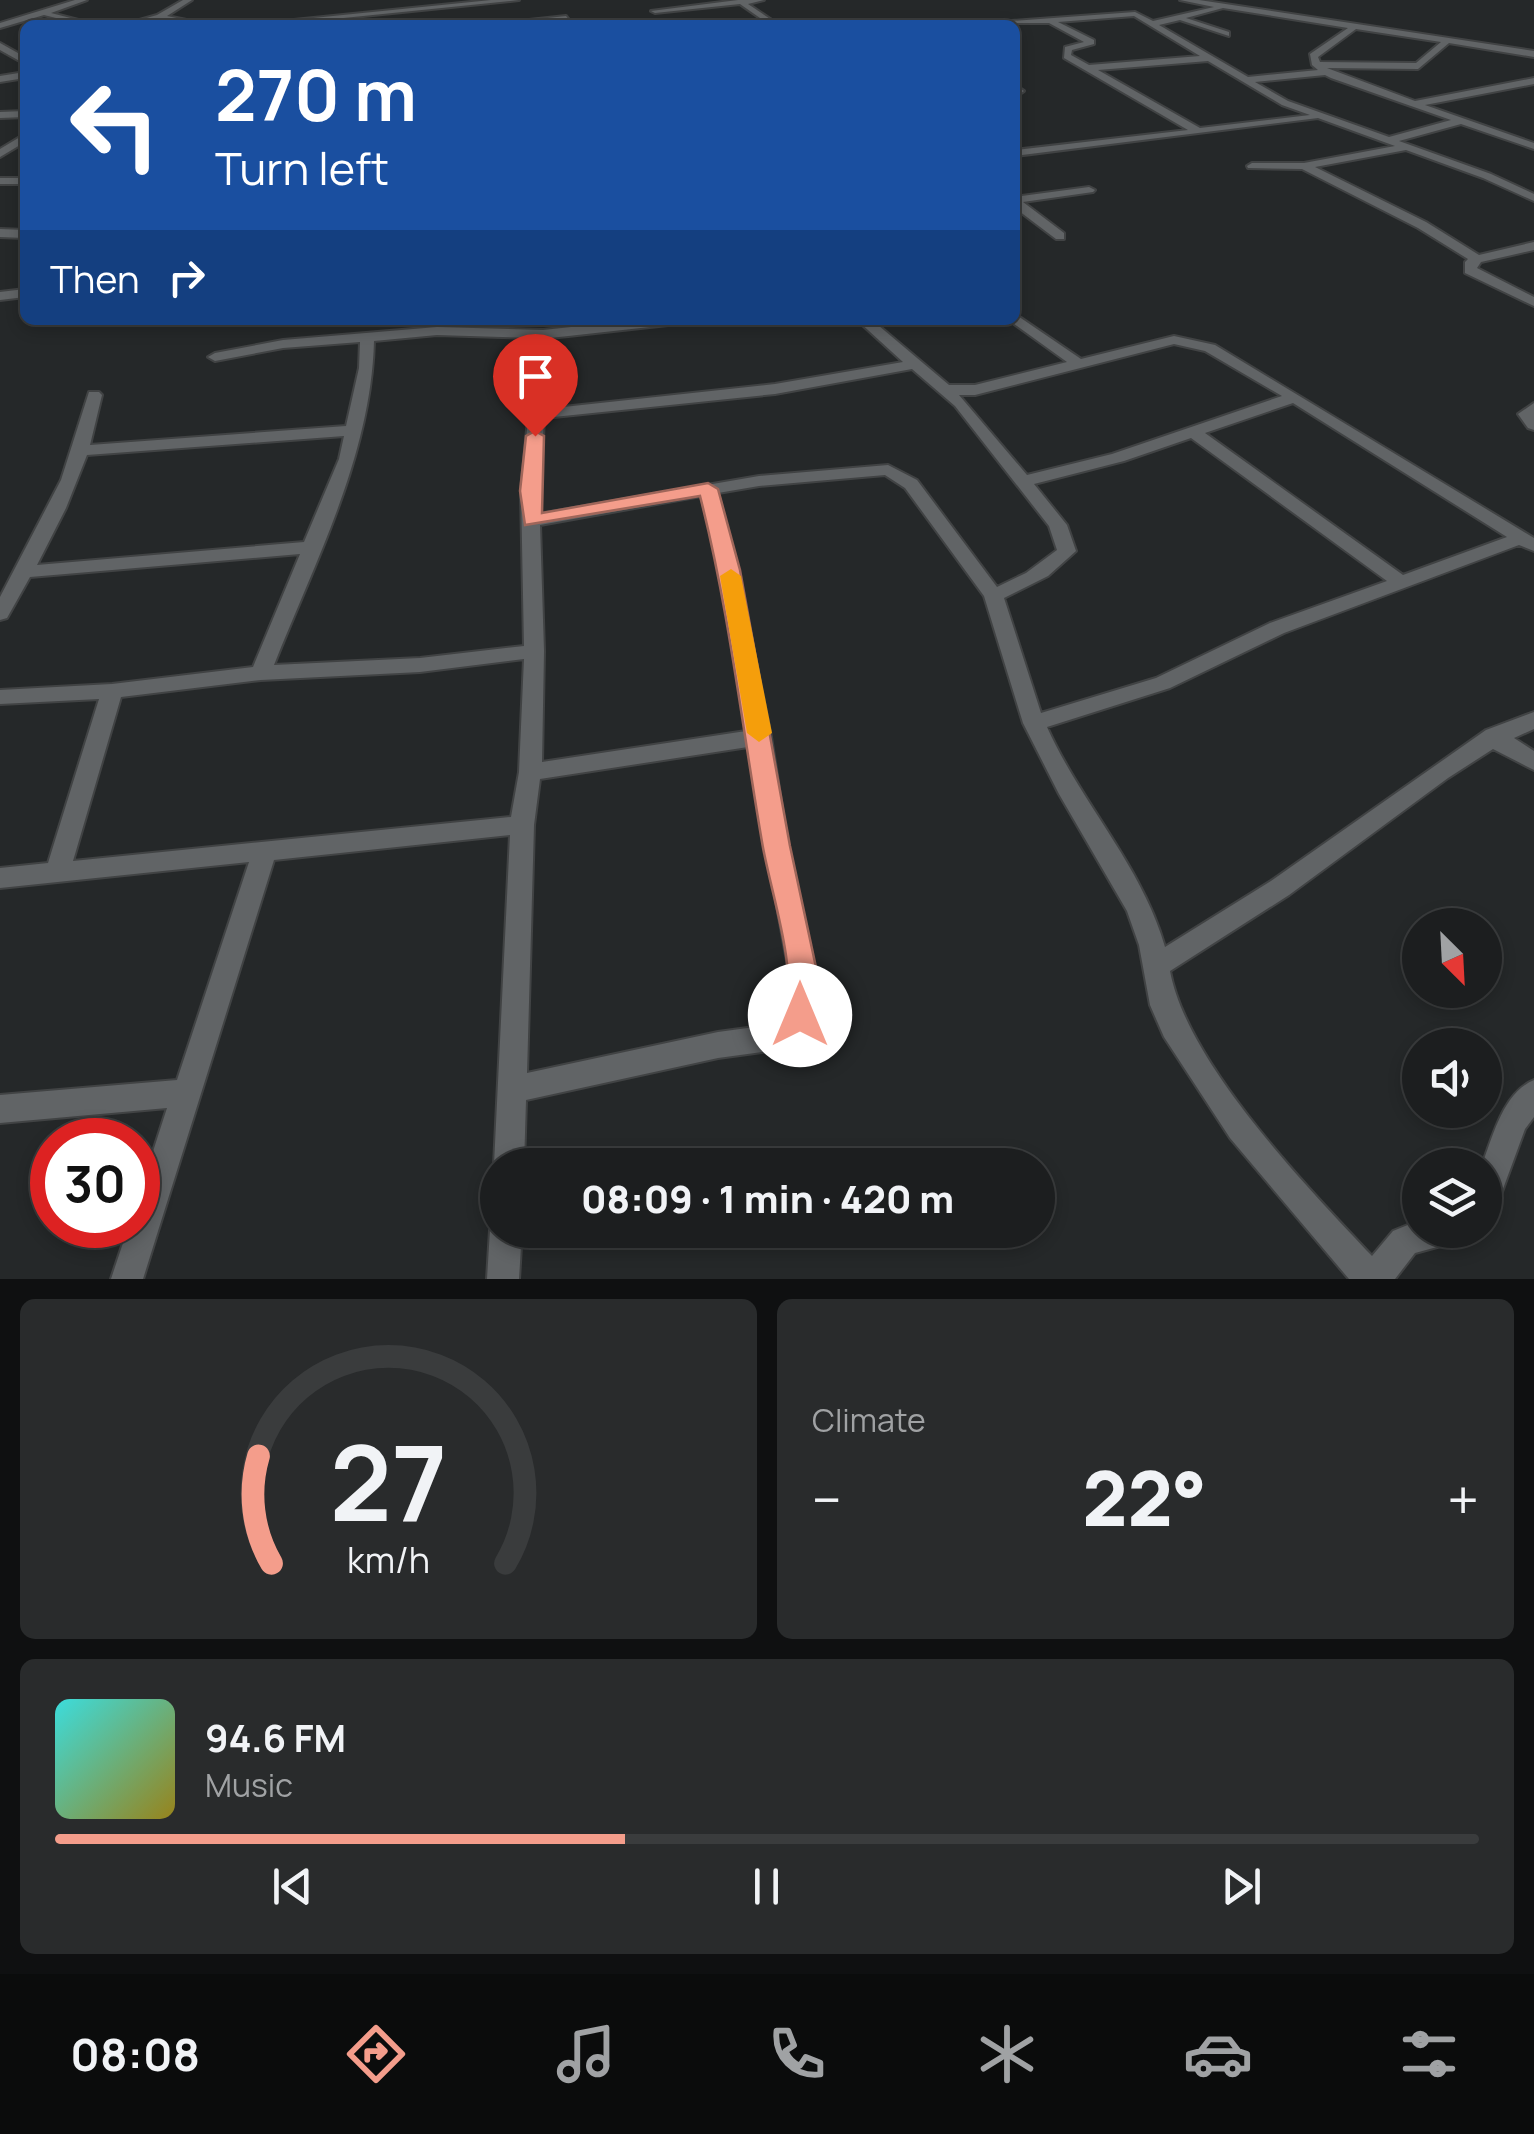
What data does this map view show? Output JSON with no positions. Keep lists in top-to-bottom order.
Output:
{
  "north": "bottom right",
  "page": {
    "turn": ["270 m", "Turn left"],
    "then": "Then",
    "limit": "30",
    "trip": "08:09 · 1 min · 420 m",
    "tile": "Climate",
    "heat": ["−", "22°", "+"],
    "song": ["94.6 FM", "Music"],
    "tabs": "08:08",
    "gauge": ["27", "km/h"]
  }
}
